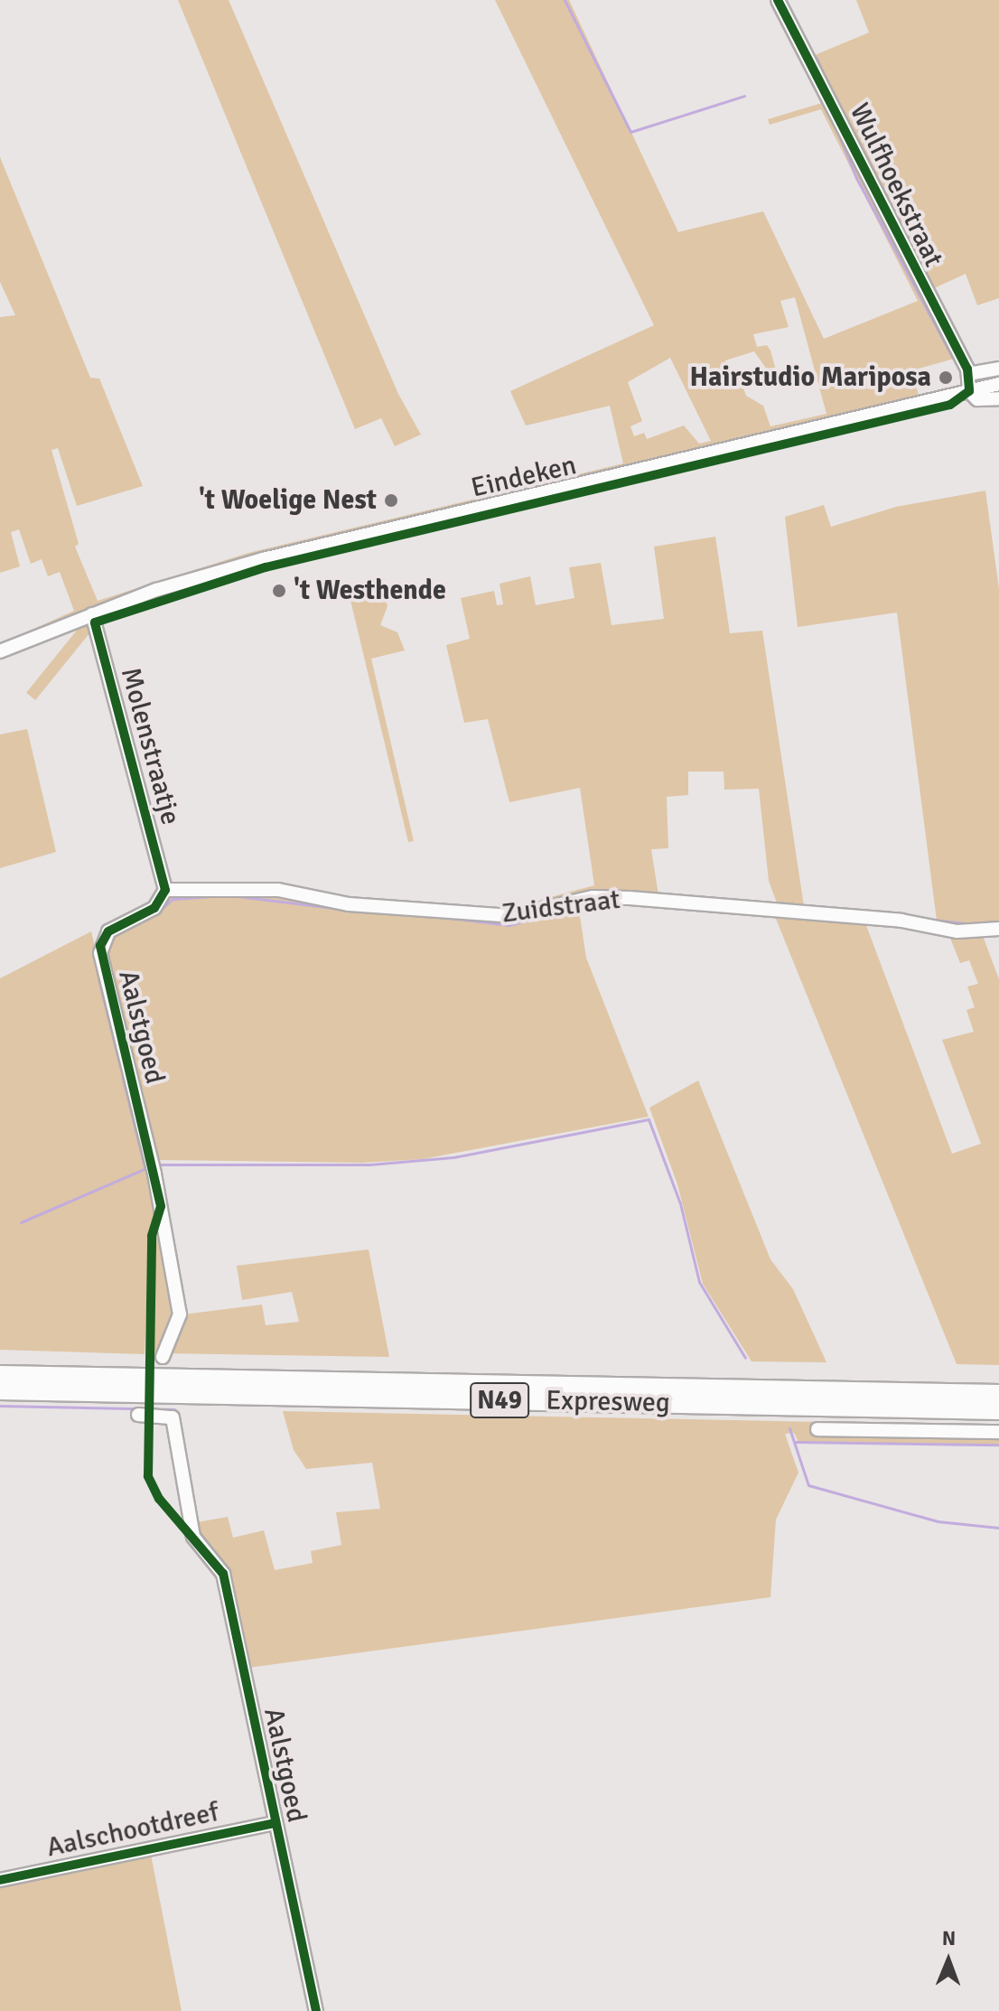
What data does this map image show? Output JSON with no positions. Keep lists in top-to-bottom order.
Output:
{
  "streets": {
    "highway": ["N49", "Expresweg"],
    "street": [
      "Wulfhoekstraat",
      "Eindeken",
      "Molenstraatje",
      "Zuidstraat",
      "Aalstgoed",
      "Aalschootdreef"
    ]
  },
  "crossings": [
    ["Wulfhoekstraat", "Eindeken"],
    ["Eindeken", "Molenstraatje"],
    ["Molenstraatje", "Zuidstraat"],
    ["Molenstraatje", "Aalstgoed"],
    ["Zuidstraat", "Aalstgoed"],
    ["Aalstgoed", "Aalschootdreef"]
  ],
  "places": ["Hairstudio Mariposa", "'t Woelige Nest", "'t Westhende"],
  "north": "top"
}
